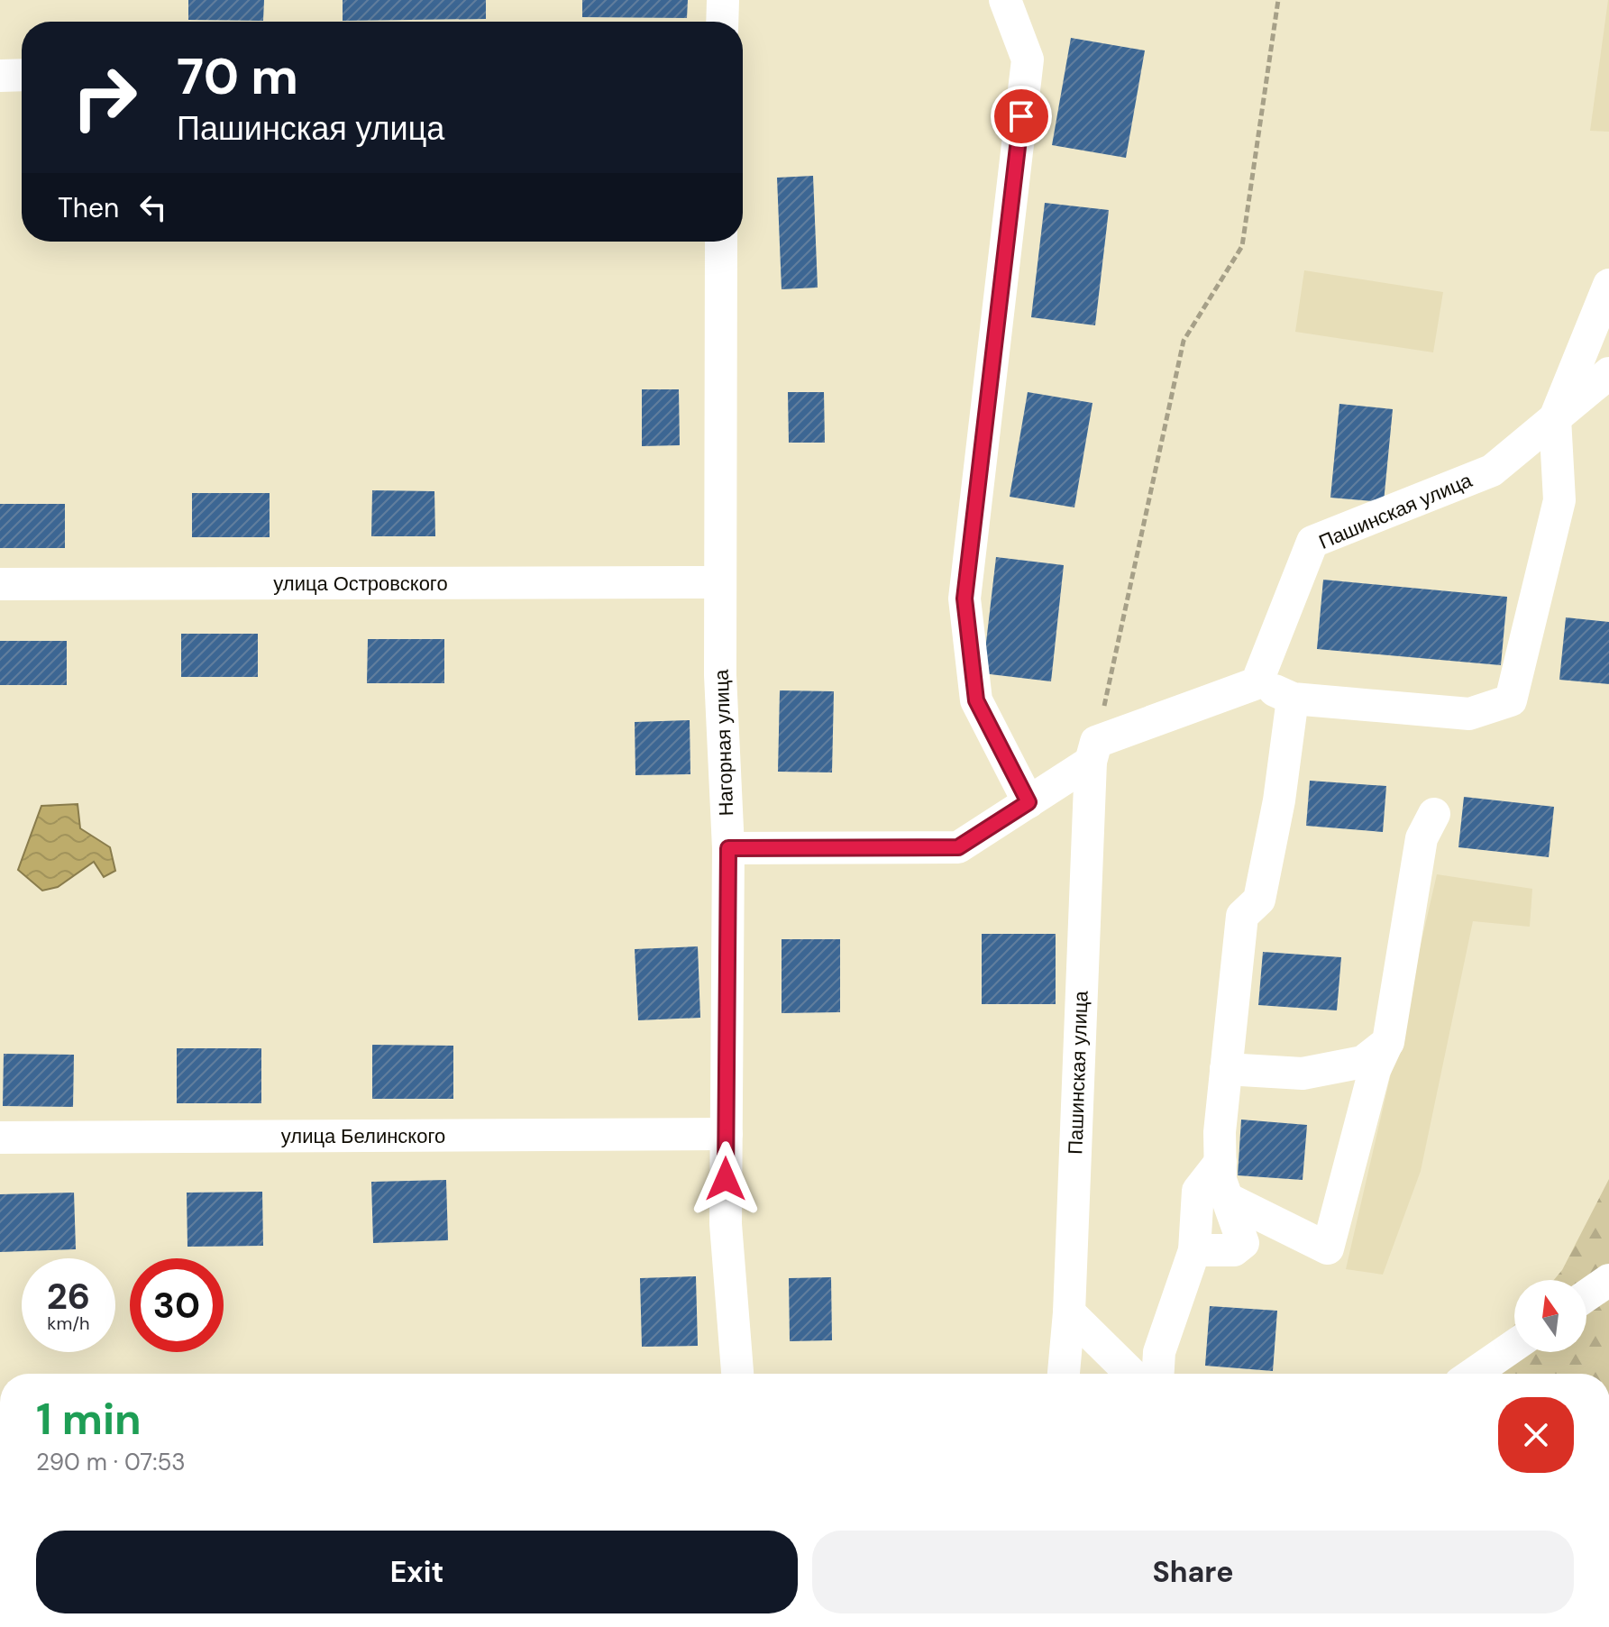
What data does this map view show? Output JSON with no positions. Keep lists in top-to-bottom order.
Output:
{
  "streets": {
    "street": [
      "Пашинская улица",
      "улица Островского",
      "Нагорная улица",
      "улица Белинского"
    ]
  },
  "crossings": [
    ["улица Островского", "Нагорная улица"],
    ["Нагорная улица", "улица Белинского"]
  ],
  "north": "top",
  "page": {
    "turn": ["70 m", "Пашинская улица"],
    "then": "Then",
    "speed": "26 km/h",
    "limit": "30",
    "heading": ["1 min", "290 m · 07:53"],
    "buttons": ["Exit", "Share"]
  }
}
